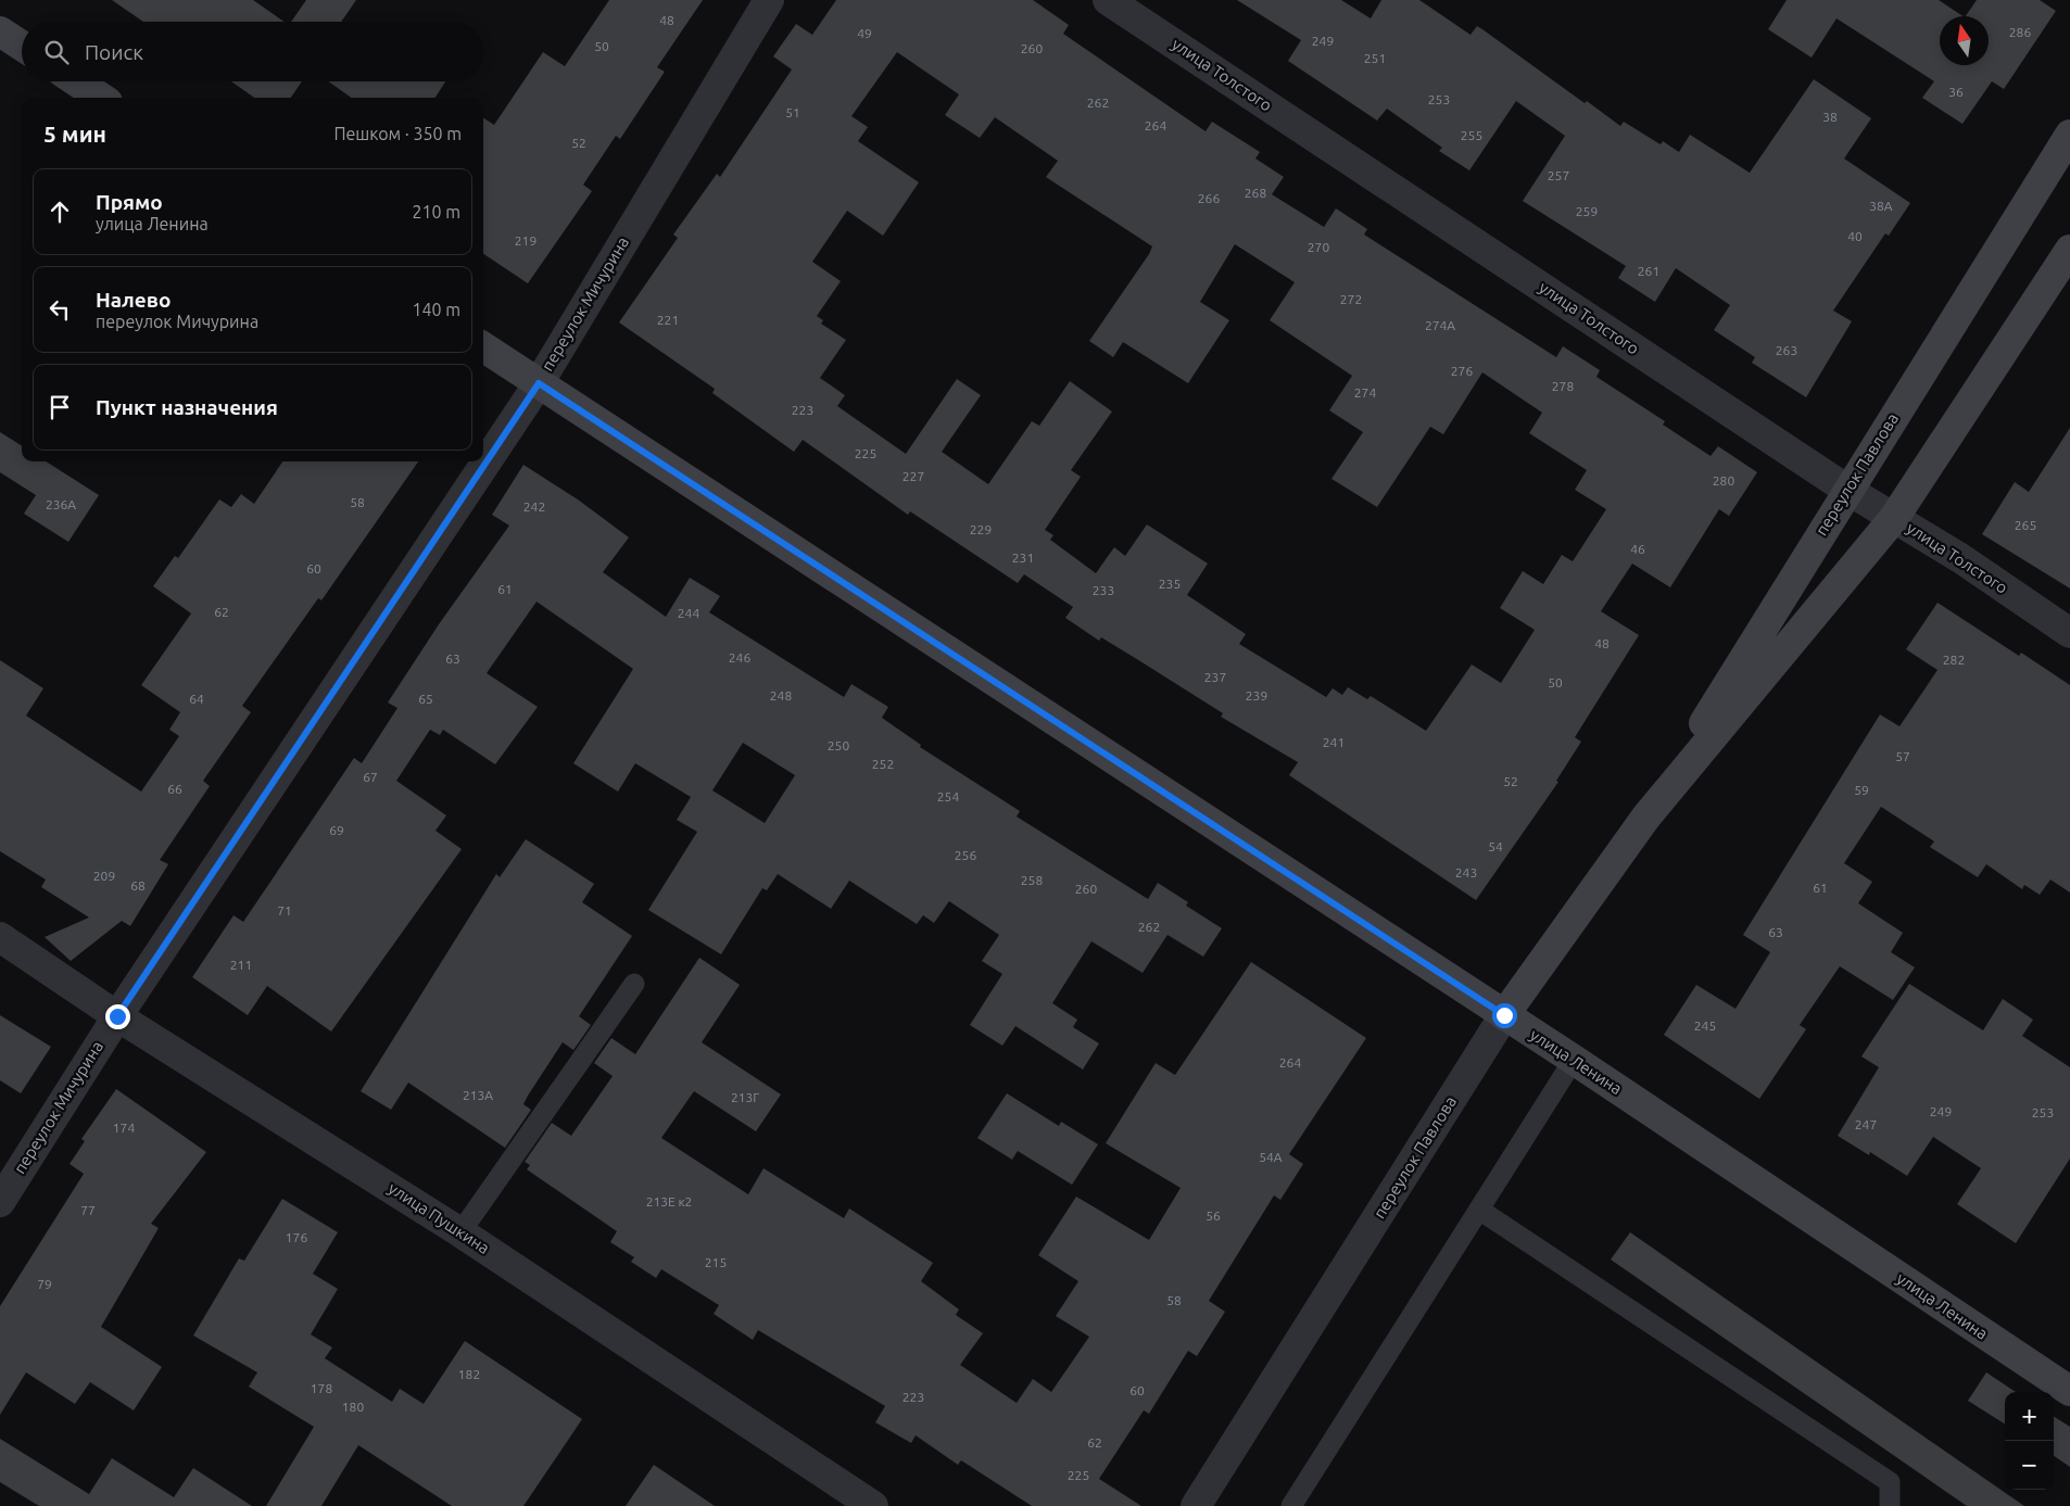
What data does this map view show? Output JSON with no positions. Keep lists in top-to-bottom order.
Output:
{
  "streets": {
    "street": [
      "улица Толстого",
      "переулок Мичурина",
      "переулок Павлова",
      "улица Ленина",
      "улица Пушкина"
    ]
  },
  "crossings": [
    ["улица Толстого", "переулок Павлова"],
    ["переулок Мичурина", "улица Ленина"],
    ["переулок Мичурина", "улица Пушкина"],
    ["переулок Павлова", "улица Ленина"]
  ],
  "house_numbers": [
    "48",
    "286",
    "49",
    "249",
    "50",
    "260",
    "251",
    "36",
    "253",
    "262",
    "51",
    "38",
    "264",
    "255",
    "52",
    "257",
    "268",
    "266",
    "38А",
    "259",
    "40",
    "219",
    "270",
    "261",
    "272",
    "221",
    "274А",
    "263",
    "276",
    "278",
    "274",
    "223",
    "225",
    "227",
    "280",
    "58",
    "236А",
    "242",
    "265",
    "229",
    "46",
    "231",
    "60",
    "235",
    "61",
    "233",
    "62",
    "244",
    "48",
    "246",
    "63",
    "282",
    "237",
    "50",
    "248",
    "239",
    "64",
    "65",
    "241",
    "250",
    "57",
    "252",
    "67",
    "52",
    "66",
    "59",
    "254",
    "69",
    "54",
    "256",
    "243",
    "209",
    "258",
    "68",
    "61",
    "260",
    "71",
    "262",
    "63",
    "211",
    "245",
    "264",
    "213А",
    "213Г",
    "249",
    "253",
    "247",
    "174",
    "54А",
    "213Е к2",
    "77",
    "56",
    "176",
    "215",
    "79",
    "58",
    "182",
    "178",
    "60",
    "223",
    "180",
    "62",
    "225"
  ],
  "north": "top",
  "page": {
    "search": "Поиск",
    "heading": ["5 мин", "Пешком · 350 m"],
    "list": [
      ["Прямо", "улица Ленина", "210 m"],
      ["Налево", "переулок Мичурина", "140 m"],
      "Пункт назначения"
    ],
    "map_buttons": ["+", "−"]
  }
}
